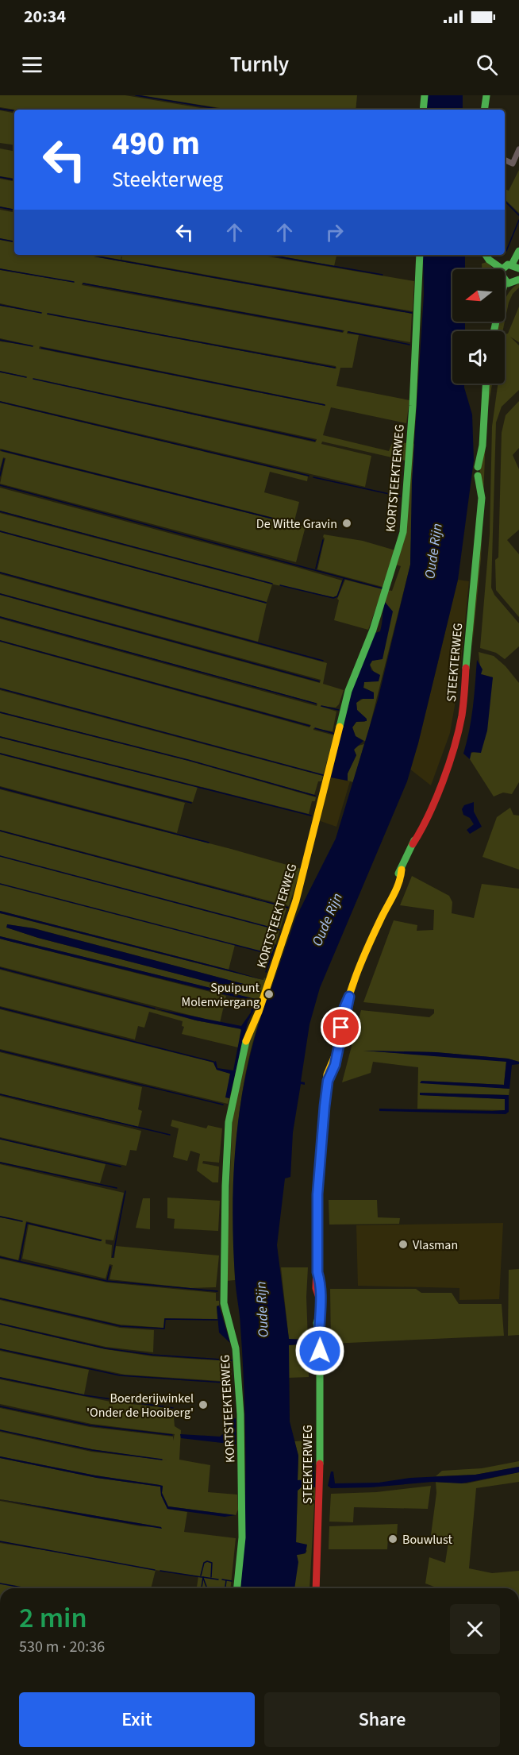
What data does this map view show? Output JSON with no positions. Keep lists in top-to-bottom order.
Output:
{
  "streets": {
    "street": ["KORTSTEEKTERWEG", "STEEKTERWEG"]
  },
  "water": ["Oude Rijn"],
  "places": [
    "De Witte Gravin",
    "Spuipunt Molenviergang",
    "Vlasman",
    "Boerderijwinkel 'Onder de Hooiberg'",
    "Bouwlust"
  ],
  "north": "left",
  "page": {
    "status": "20:34",
    "header": "Turnly",
    "turn": ["490 m", "Steekterweg"],
    "heading": ["2 min", "530 m · 20:36"],
    "buttons": ["Exit", "Share"]
  }
}
